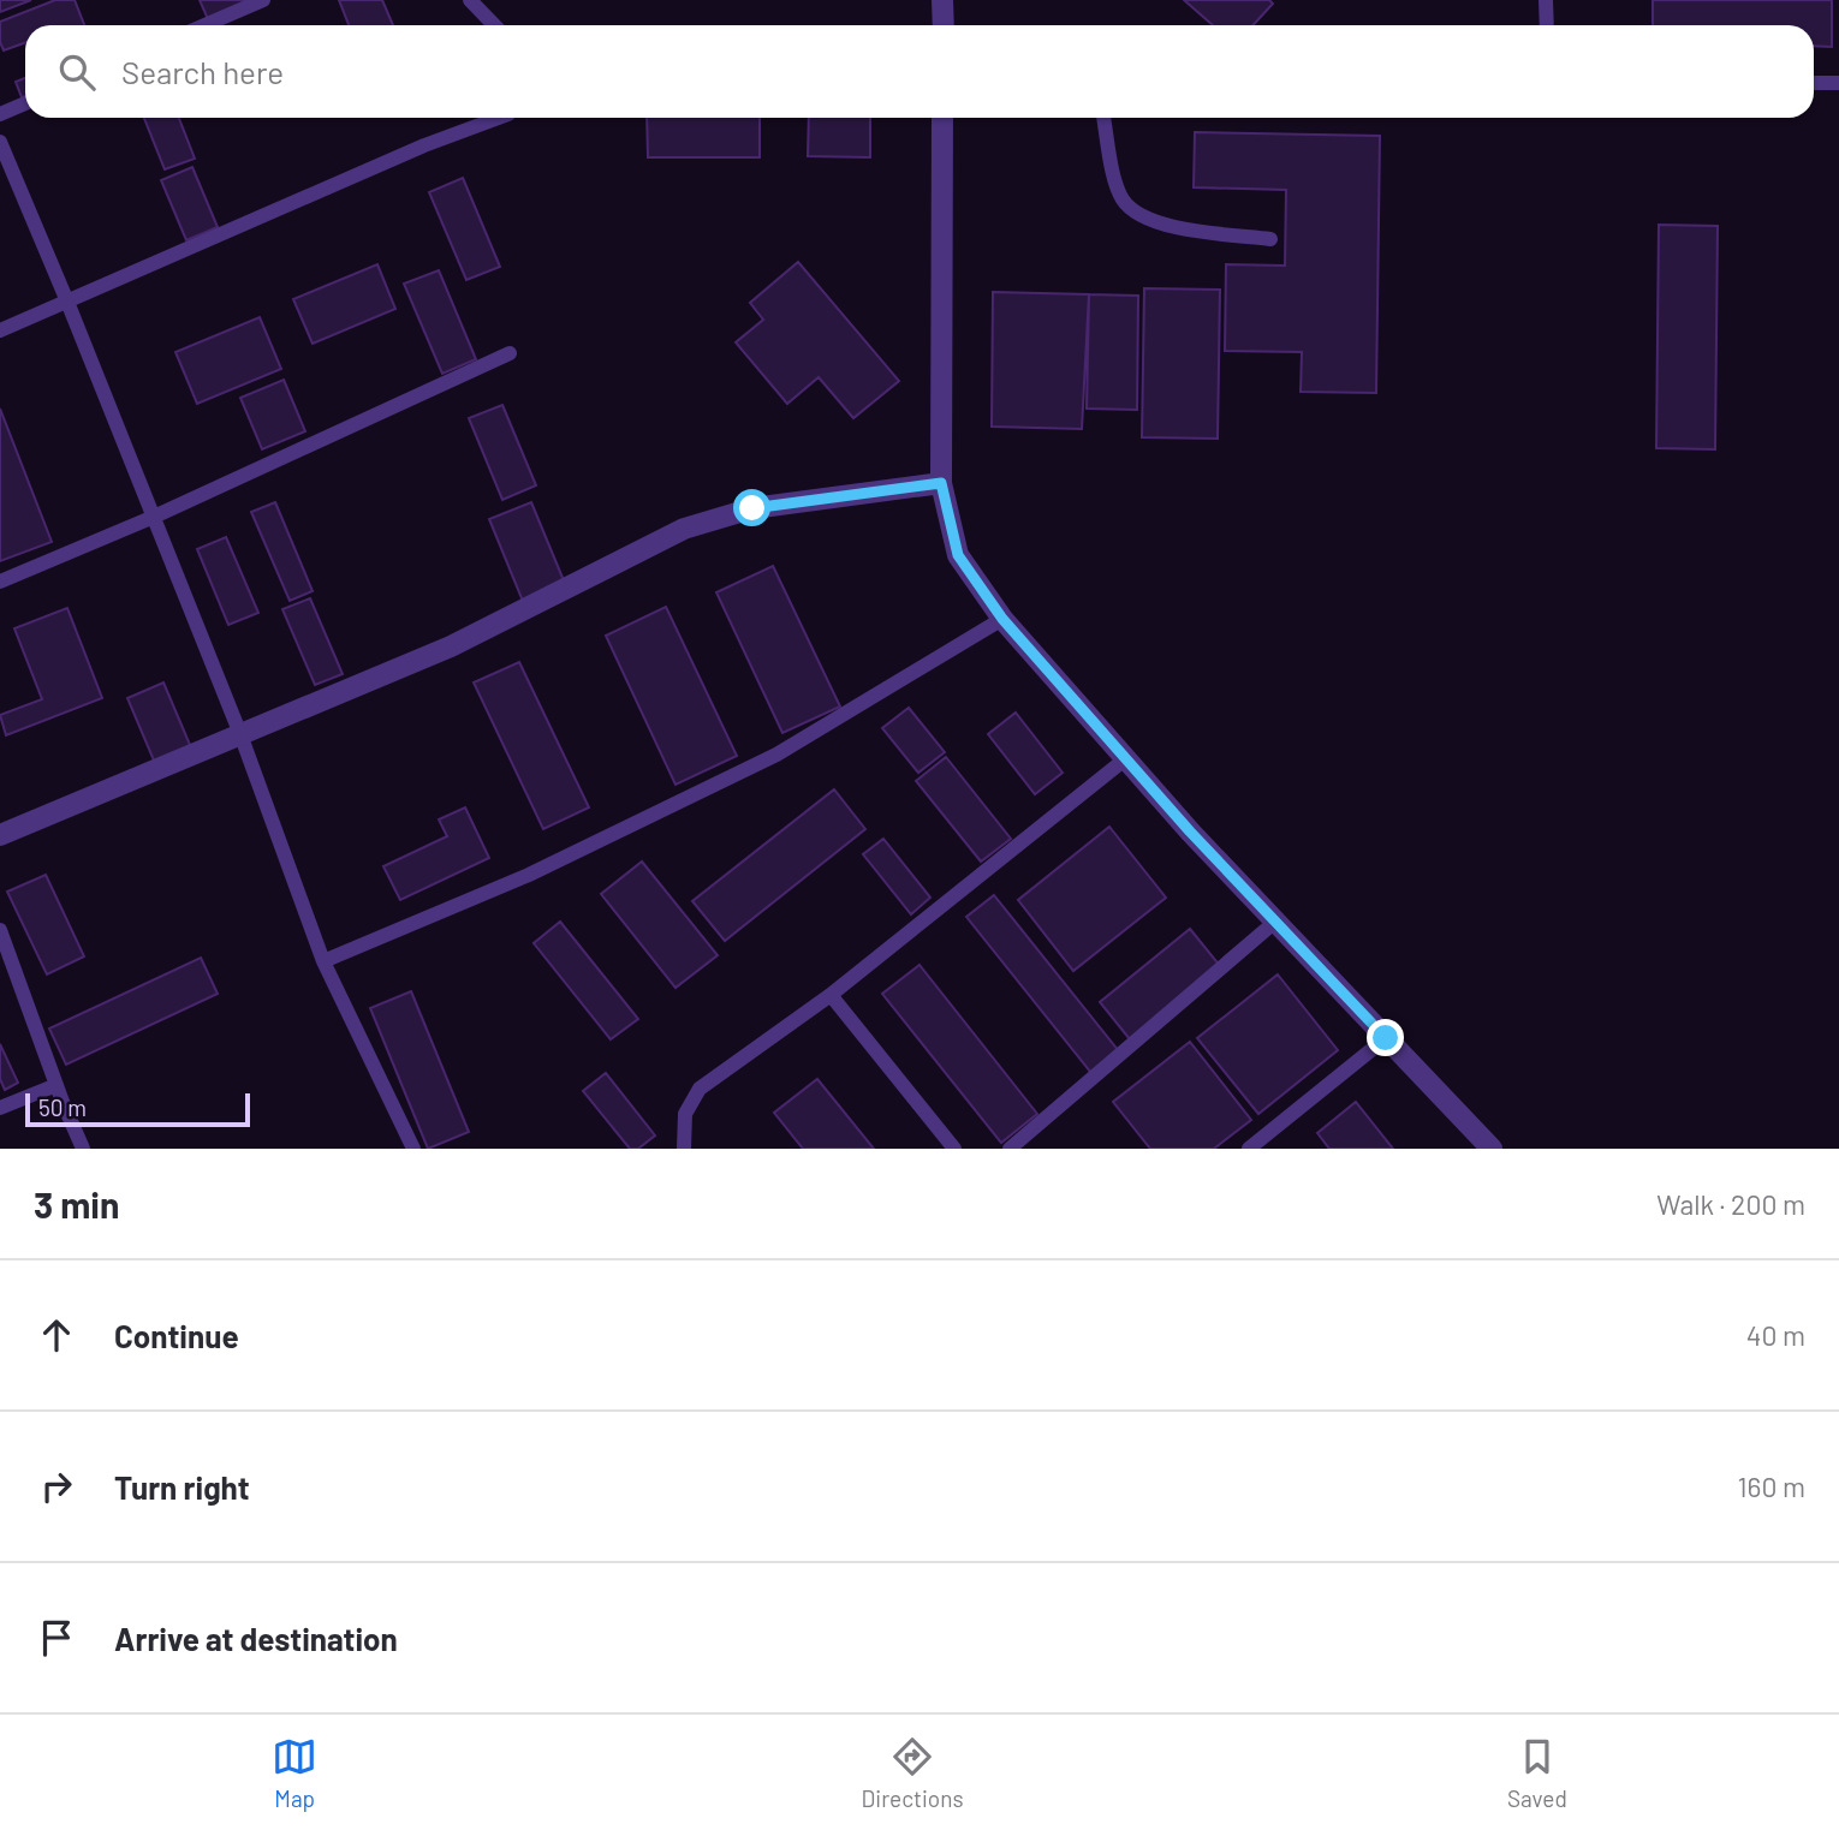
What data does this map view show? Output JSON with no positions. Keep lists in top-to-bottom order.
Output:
{
  "scale_bar": "50 m",
  "page": {
    "search": "Search here",
    "scale": "50 m",
    "heading": ["3 min", "Walk · 200 m"],
    "list": [
      ["Continue", "40 m"],
      ["Turn right", "160 m"],
      "Arrive at destination"
    ],
    "nav": ["Map", "Directions", "Saved"]
  }
}
